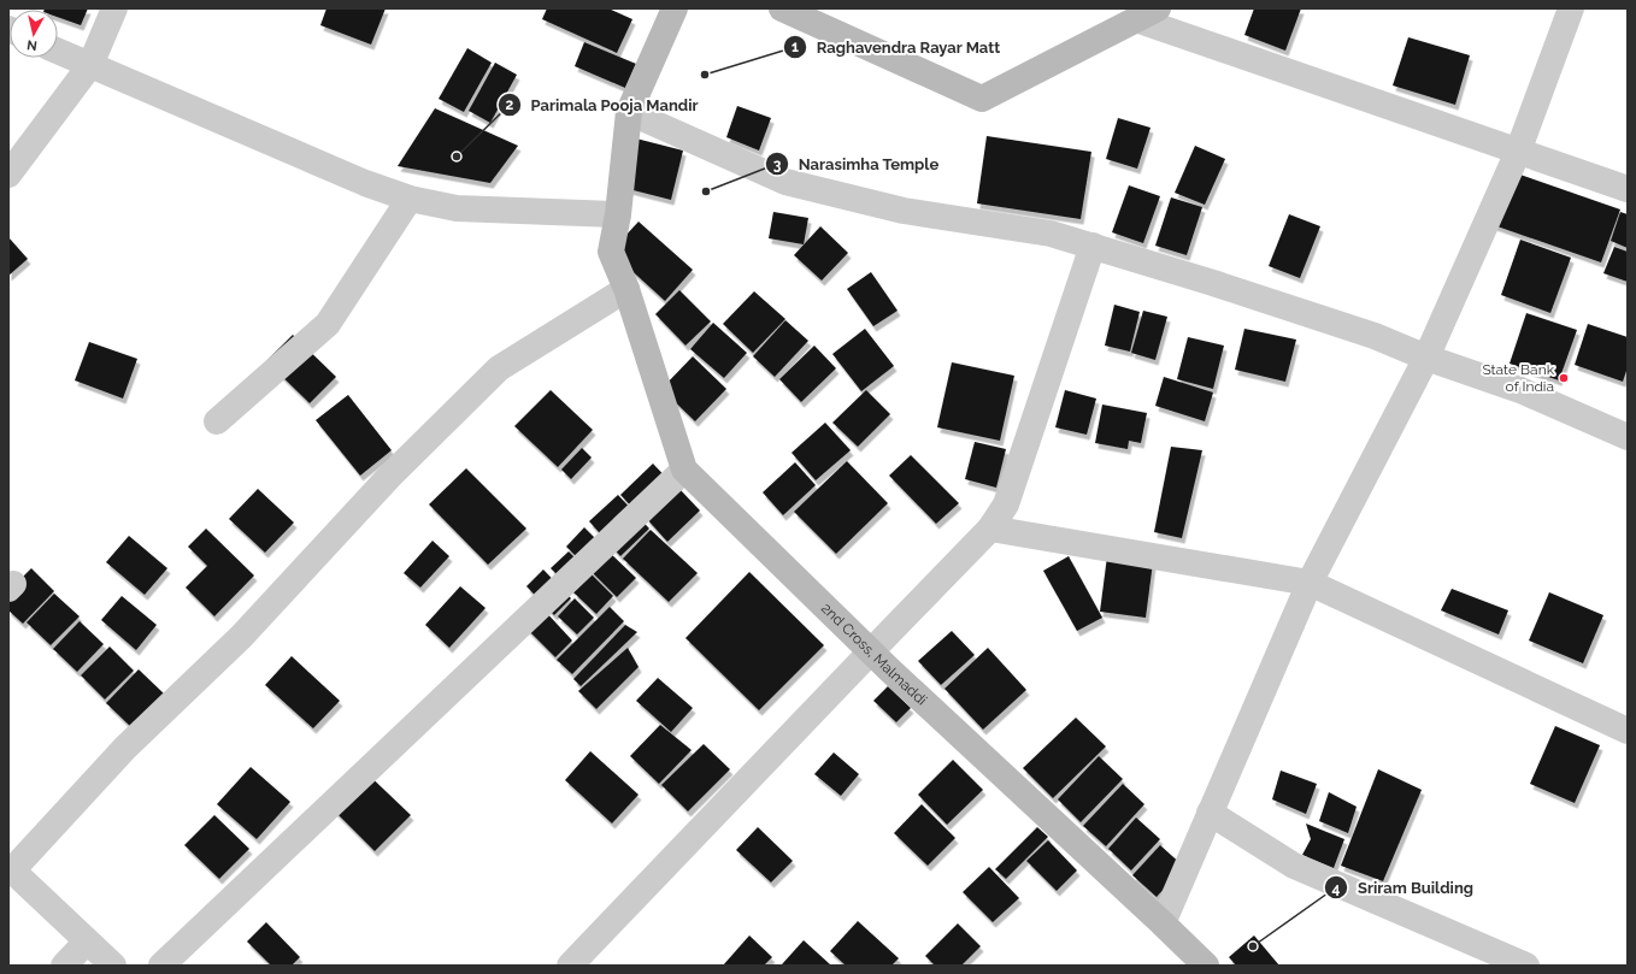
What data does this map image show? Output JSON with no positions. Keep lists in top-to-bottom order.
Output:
{
  "streets": {
    "street": ["2nd Cross, Malmaddi"]
  },
  "places": [
    "Raghavendra Rayar Matt",
    "Parimala Pooja Mandir",
    "Narasimha Temple",
    "State Bank of India",
    "Sriram Building"
  ],
  "north": "bottom"
}
